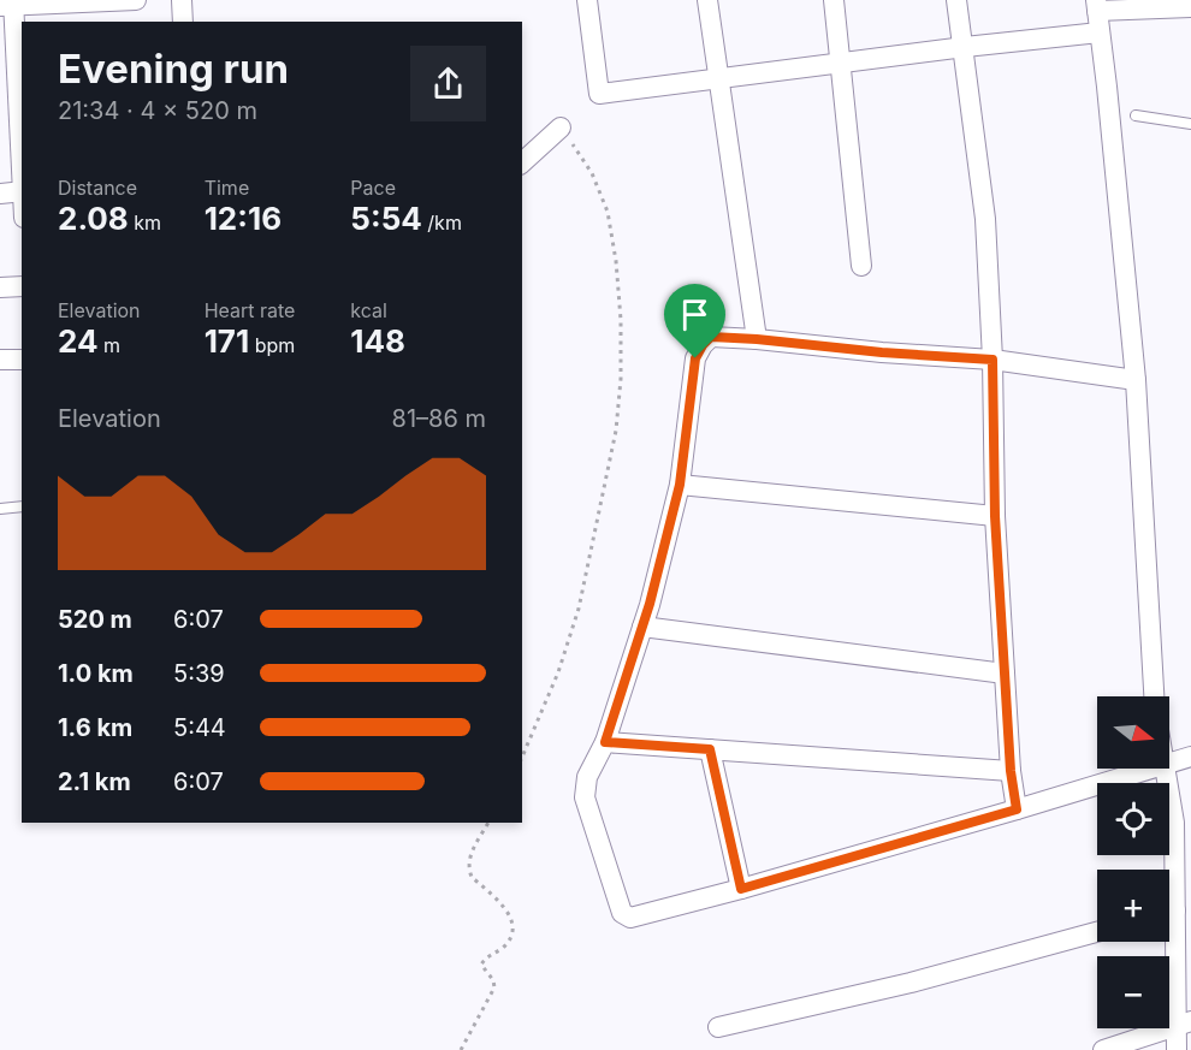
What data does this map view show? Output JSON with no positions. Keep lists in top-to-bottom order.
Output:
{
  "north": "right",
  "page": {
    "heading": ["Evening run", "21:34 · 4 × 520 m"],
    "stats": [
      ["Distance", "2.08 km"],
      ["Time", "12:16"],
      ["Pace", "5:54 /km"],
      ["Elevation", "24 m"],
      ["Heart rate", "171 bpm"],
      ["kcal", "148"]
    ],
    "chart": ["Elevation", "81–86 m"],
    "list": [
      {
        "name": "520 m",
        "note": "6:07"
      },
      {
        "name": "1.0 km",
        "note": "5:39"
      },
      {
        "name": "1.6 km",
        "note": "5:44"
      },
      {
        "name": "2.1 km",
        "note": "6:07"
      }
    ],
    "map_buttons": ["+", "−"]
  }
}
